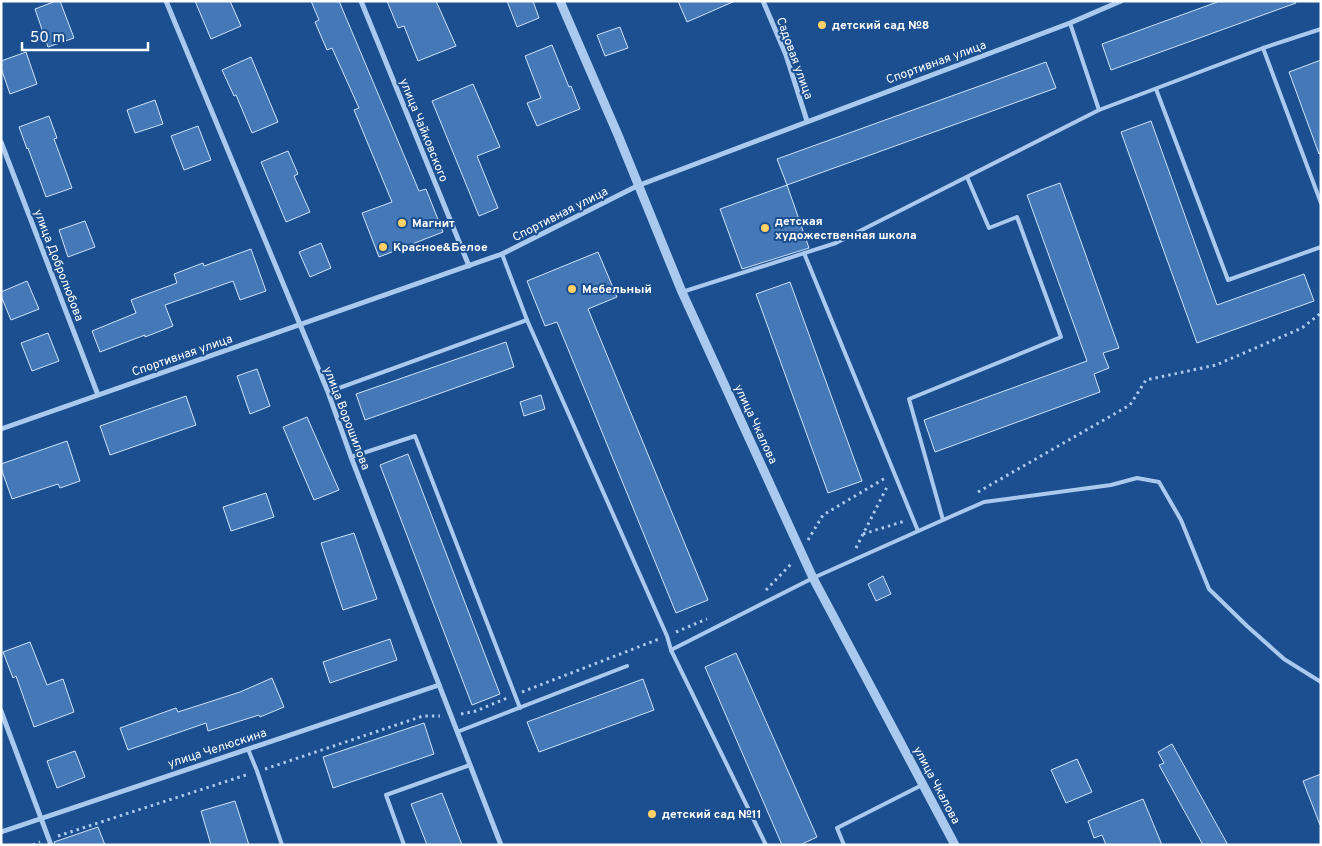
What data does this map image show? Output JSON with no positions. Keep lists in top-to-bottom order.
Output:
{
  "streets": {
    "street": [
      "Садовая улица",
      "Спортивная улица",
      "улица Чайковского",
      "улица Добролюбова",
      "улица Ворошилова",
      "улица Чкалова",
      "улица Челюскина"
    ]
  },
  "crossings": [
    ["Садовая улица", "Спортивная улица"],
    ["Спортивная улица", "улица Чайковского"],
    ["Спортивная улица", "улица Добролюбова"],
    ["Спортивная улица", "улица Ворошилова"],
    ["Спортивная улица", "улица Чкалова"],
    ["улица Ворошилова", "улица Челюскина"]
  ],
  "places": [
    "детский сад №8",
    "Магнит",
    "детская художественная школа",
    "Красное&Белое",
    "Мебельный",
    "детский сад №11"
  ],
  "scale_bar": "50 m"
}
